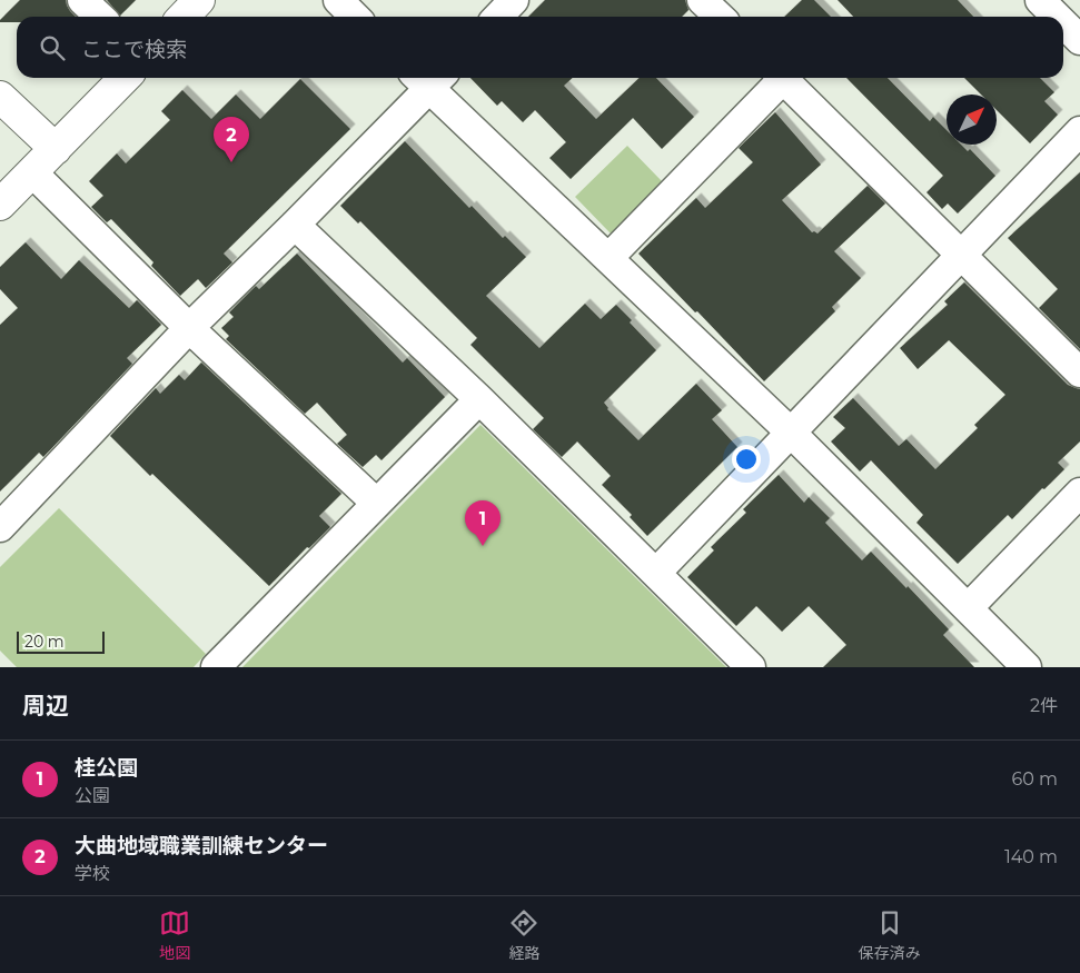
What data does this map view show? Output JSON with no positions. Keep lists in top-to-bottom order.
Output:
{
  "scale_bar": "20 m",
  "north": "top right",
  "page": {
    "search": "ここで検索",
    "pins": ["2", "1"],
    "scale": "20 m",
    "heading": ["周辺", "2件"],
    "list": [
      {
        "mark": "1",
        "name": "桂公園",
        "note": "公園",
        "value": "60 m"
      },
      {
        "mark": "2",
        "name": "大曲地域職業訓練センター",
        "note": "学校",
        "value": "140 m"
      }
    ],
    "nav": ["地図", "経路", "保存済み"]
  }
}
